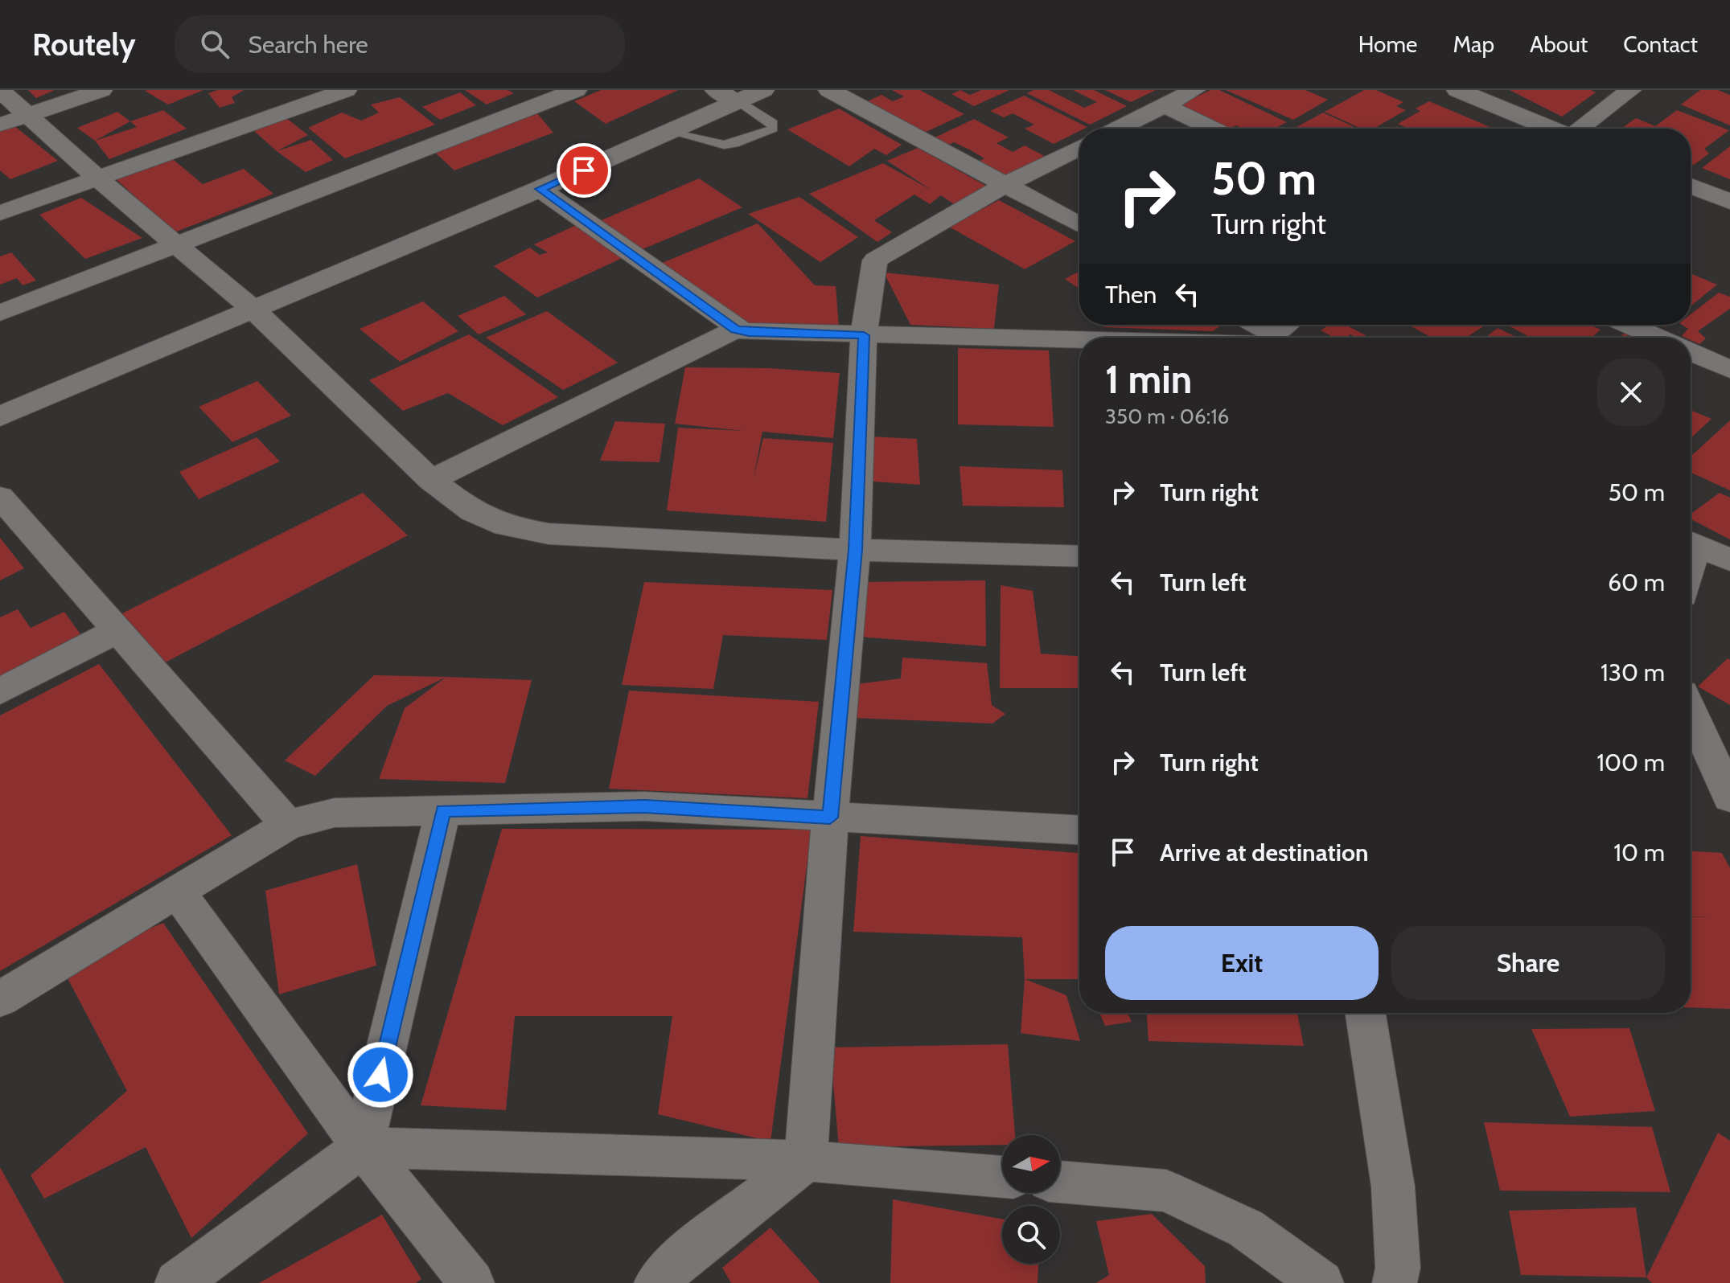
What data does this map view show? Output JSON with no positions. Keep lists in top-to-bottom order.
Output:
{
  "north": "right",
  "page": {
    "header": "Routely",
    "search": "Search here",
    "nav": [
      "Home",
      "Map",
      "About",
      "Contact"
    ],
    "turn": ["50 m", "Turn right"],
    "then": "Then",
    "heading": ["1 min", "350 m · 06:16"],
    "list": [
      {
        "name": "Turn right",
        "value": "50 m"
      },
      {
        "name": "Turn left",
        "value": "60 m"
      },
      {
        "name": "Turn left",
        "value": "130 m"
      },
      {
        "name": "Turn right",
        "value": "100 m"
      },
      {
        "name": "Arrive at destination",
        "value": "10 m"
      }
    ],
    "buttons": ["Exit", "Share"]
  }
}
